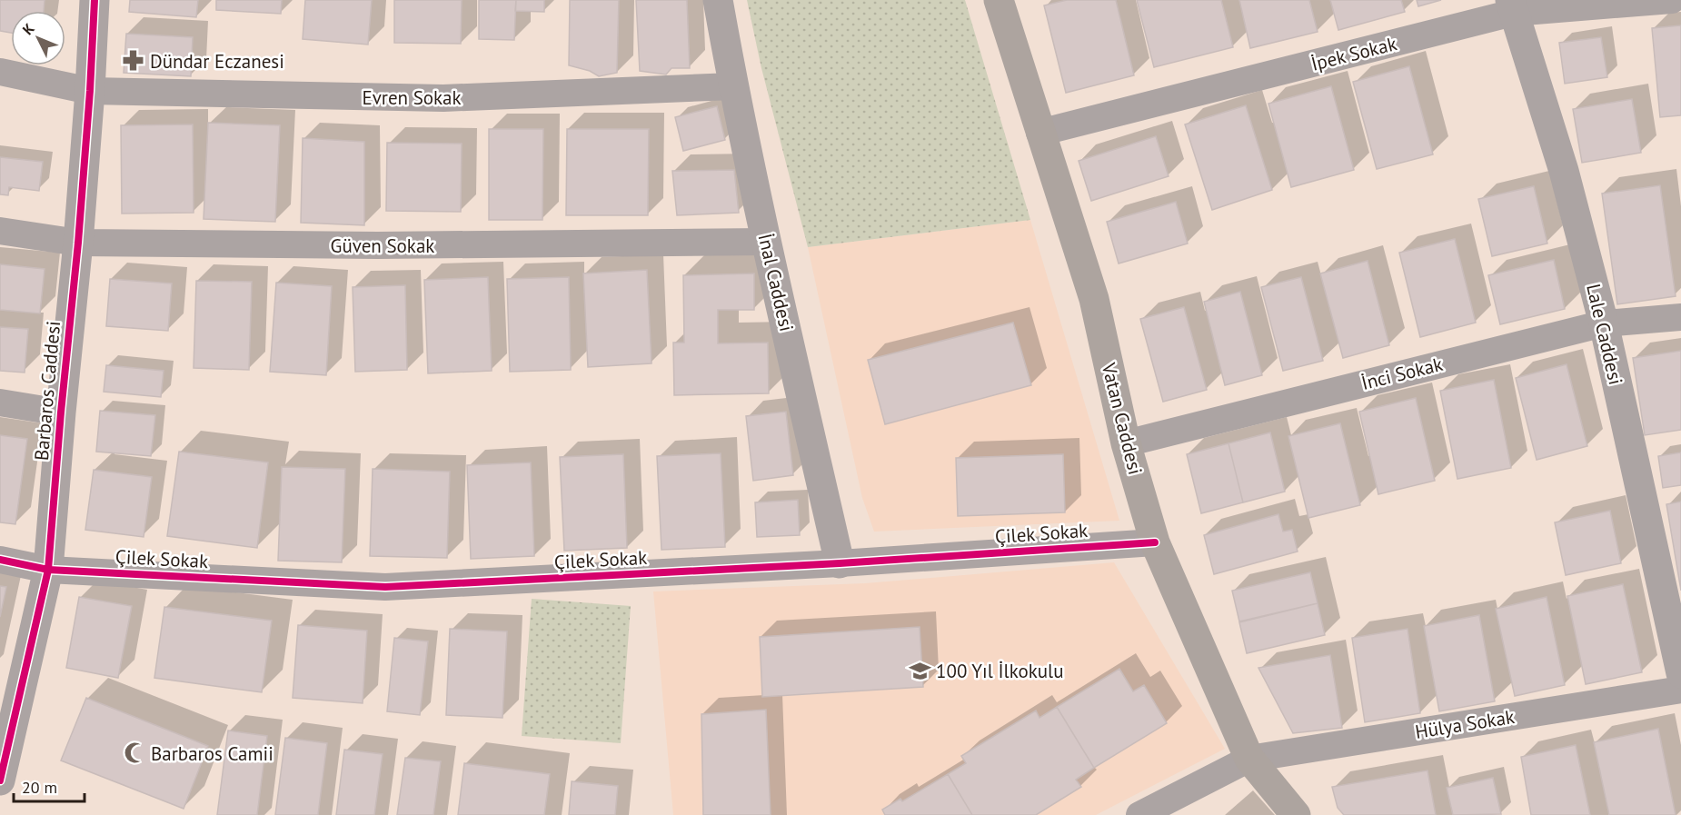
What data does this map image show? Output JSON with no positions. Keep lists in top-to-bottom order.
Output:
{
  "streets": {
    "main road": ["Vatan Caddesi"],
    "street": [
      "İpek Sokak",
      "Evren Sokak",
      "Güven Sokak",
      "İnal Caddesi",
      "Lale Caddesi",
      "İnci Sokak",
      "Barbaros Caddesi",
      "Çilek Sokak",
      "Hülya Sokak"
    ]
  },
  "crossings": [
    ["İpek Sokak", "Lale Caddesi"],
    ["İpek Sokak", "Vatan Caddesi"],
    ["Evren Sokak", "İnal Caddesi"],
    ["Evren Sokak", "Barbaros Caddesi"],
    ["Güven Sokak", "İnal Caddesi"],
    ["Güven Sokak", "Barbaros Caddesi"],
    ["İnal Caddesi", "Çilek Sokak"],
    ["Lale Caddesi", "İnci Sokak"],
    ["İnci Sokak", "Vatan Caddesi"],
    ["Barbaros Caddesi", "Çilek Sokak"],
    ["Vatan Caddesi", "Çilek Sokak"],
    ["Vatan Caddesi", "Hülya Sokak"]
  ],
  "places": {
    "pharmacy": ["Dündar Eczanesi"],
    "school or university": ["100 Yıl İlkokulu"],
    "mosque": ["Barbaros Camii"]
  },
  "scale_bar": "20 m",
  "north": "top left"
}
